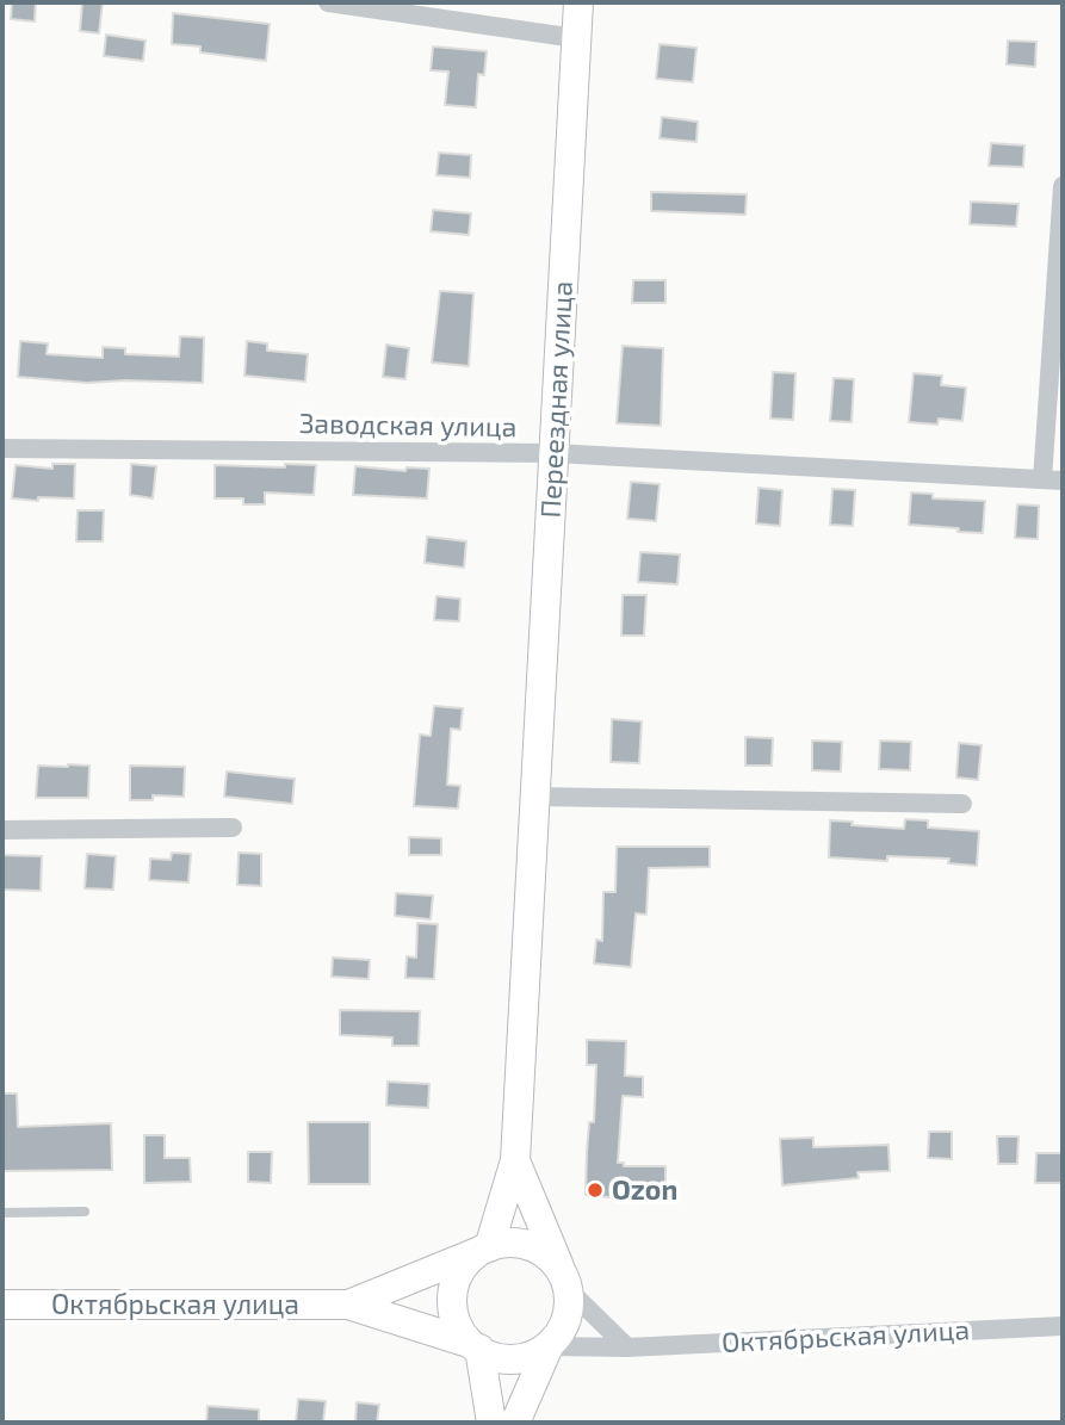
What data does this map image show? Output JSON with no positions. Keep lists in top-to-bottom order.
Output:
{
  "streets": {
    "main road": ["Переездная улица", "Октябрьская улица"],
    "street": ["Заводская улица"]
  },
  "crossings": [
    ["Переездная улица", "Заводская улица"],
    ["Переездная улица", "Октябрьская улица"]
  ],
  "places": ["Ozon"]
}
